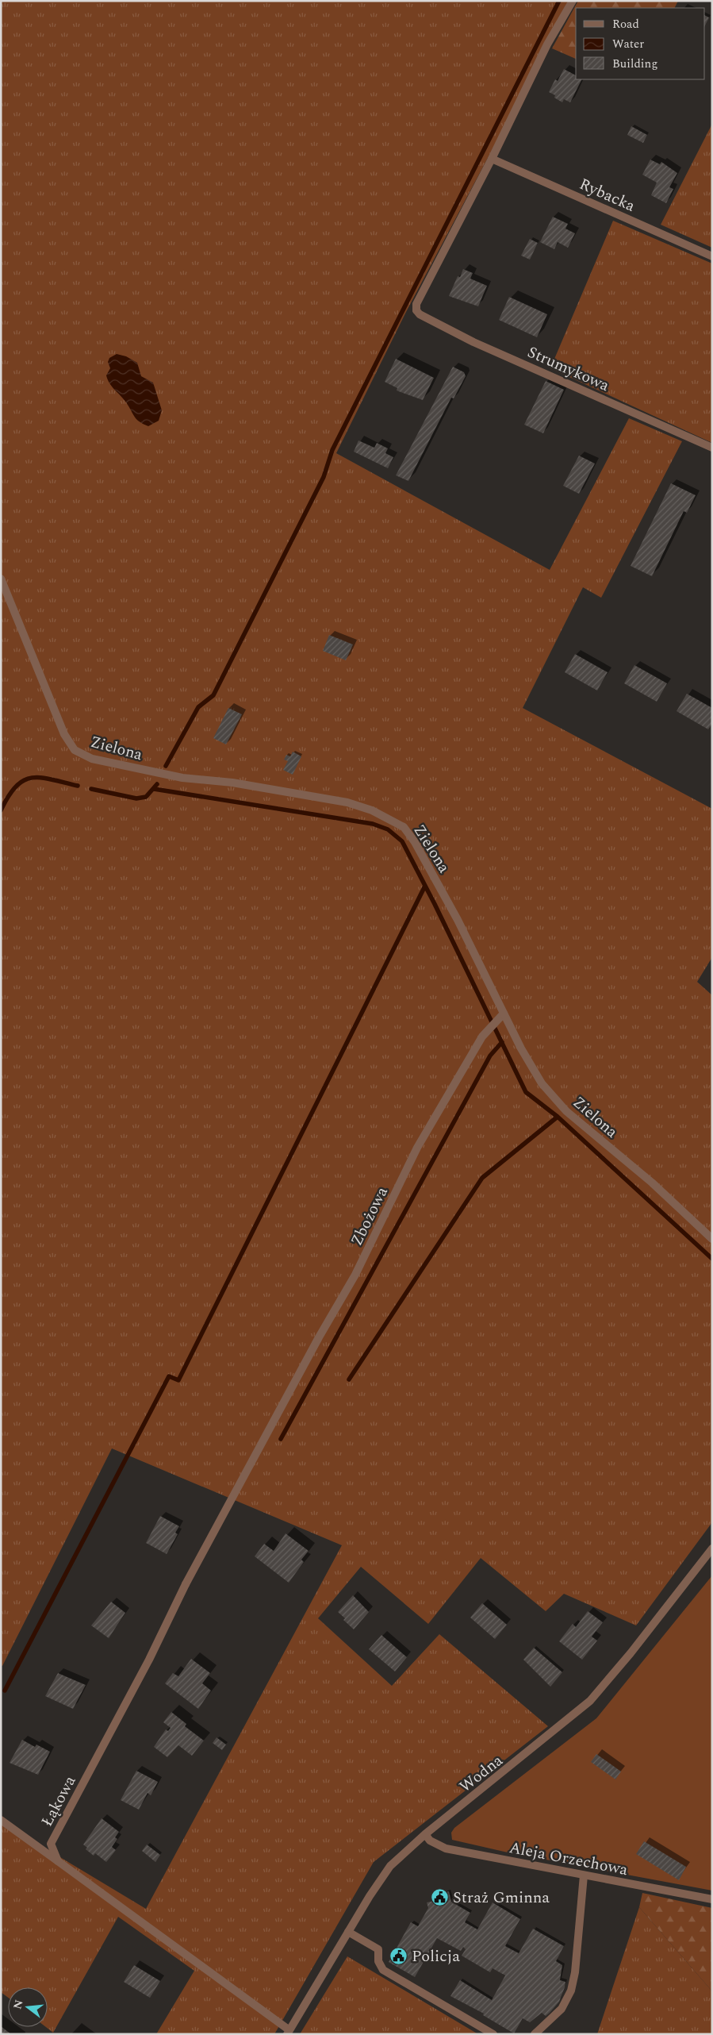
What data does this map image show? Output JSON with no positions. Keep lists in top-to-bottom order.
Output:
{
  "streets": {
    "street": [
      "Rybacka",
      "Strumykowa",
      "Zielona",
      "Zbożowa",
      "Wodna",
      "Łąkowa",
      "Aleja Orzechowa"
    ]
  },
  "crossings": [
    ["Rybacka", "Strumykowa"],
    ["Zielona", "Zbożowa"],
    ["Zbożowa", "Łąkowa"],
    ["Wodna", "Aleja Orzechowa"]
  ],
  "places": {
    "public building": ["Straż Gminna", "Policja"]
  },
  "legend": ["Road", "Water", "Building"],
  "north": "left"
}
